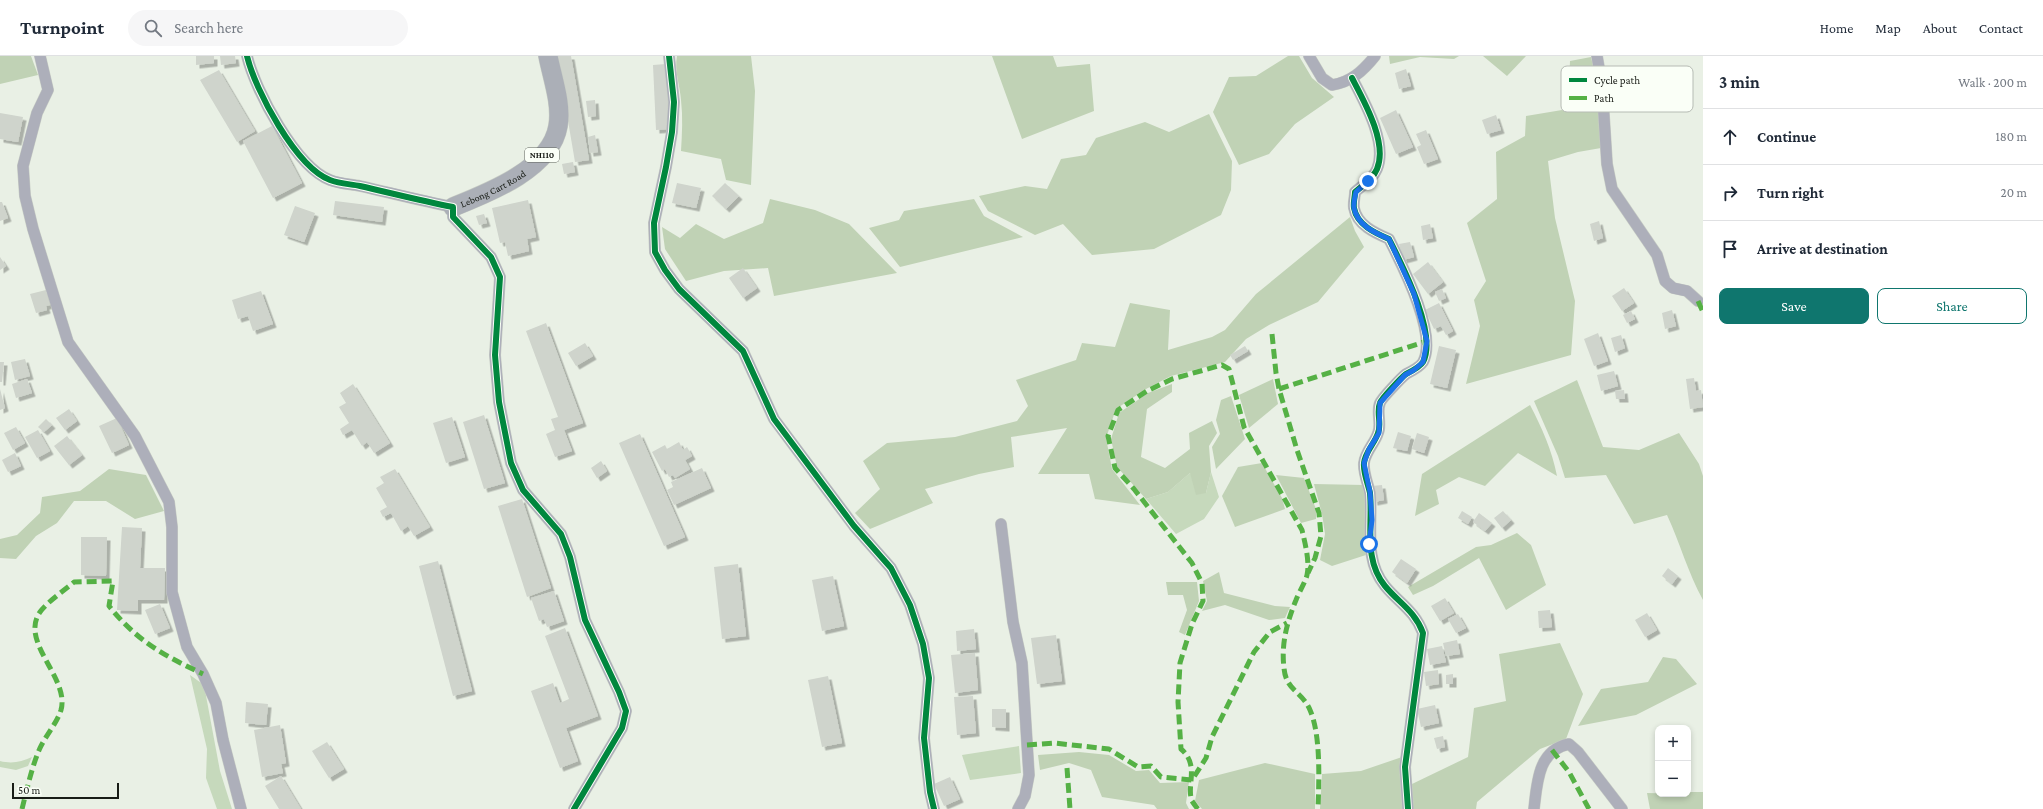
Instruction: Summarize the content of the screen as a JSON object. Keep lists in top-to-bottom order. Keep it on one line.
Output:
{"streets":{"highway":["NH110","Lebong Cart Road"]},"legend":["Cycle path","Path"],"scale_bar":"50 m","page":{"header":"Turnpoint","search":"Search here","nav":["Home","Map","About","Contact"],"heading":["3 min","Walk · 200 m"],"list":[["Continue","180 m"],["Turn right","20 m"],"Arrive at destination"],"buttons":["Save","Share"],"map_buttons":["+","−"],"scale":"50 m"}}
